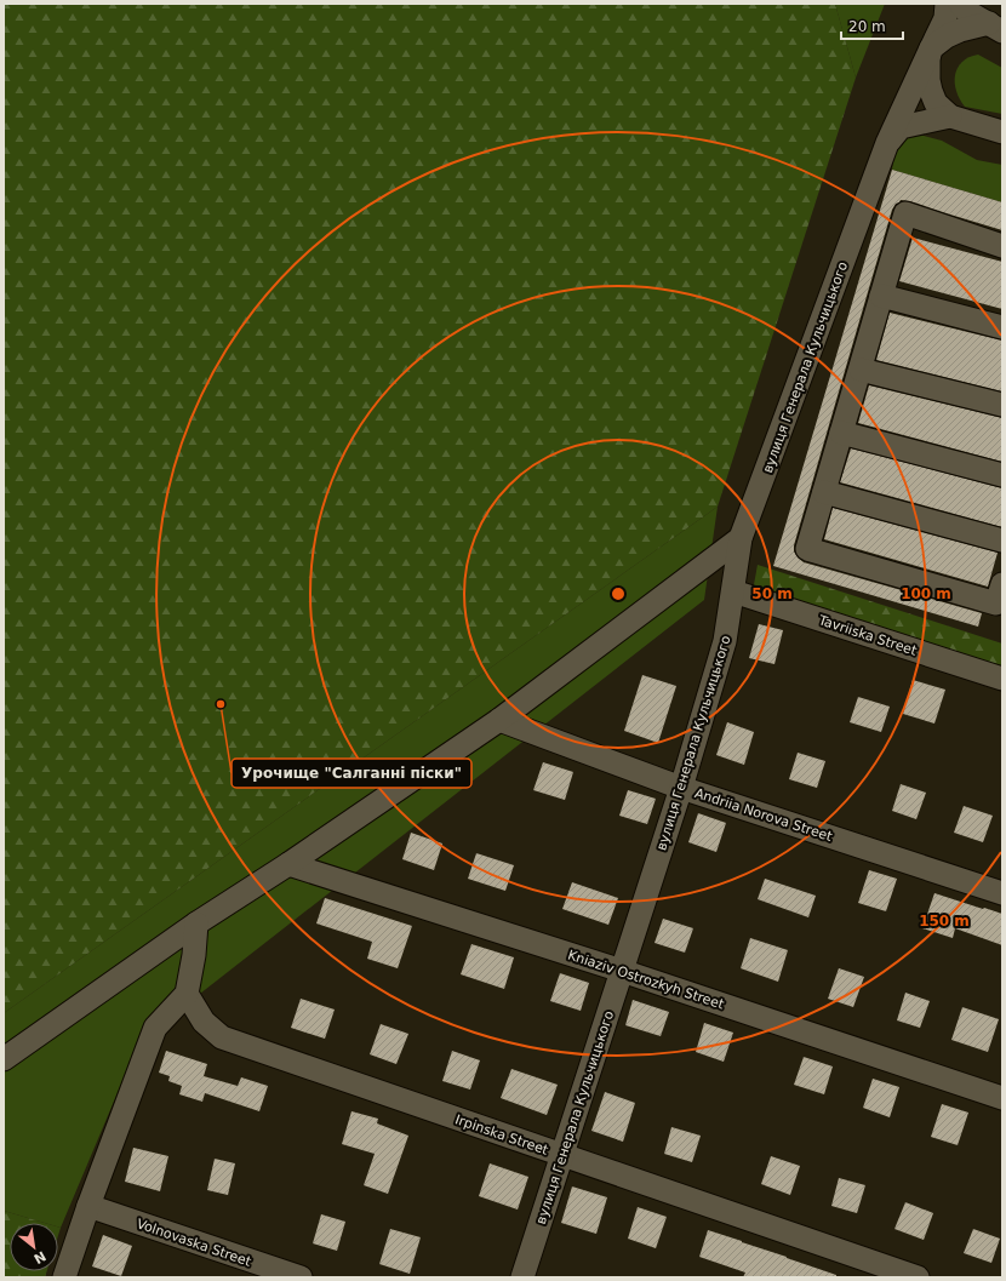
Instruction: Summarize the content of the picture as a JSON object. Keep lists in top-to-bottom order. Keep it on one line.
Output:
{"streets":{"street":["вулиця Генерала Кульчицького","Tavriiska Street","Andriia Norova Street","Kniaziv Ostrozkyh Street","Irpinska Street","Volnovaska Street"]},"crossings":[["вулиця Генерала Кульчицького","Tavriiska Street"],["вулиця Генерала Кульчицького","Andriia Norova Street"],["вулиця Генерала Кульчицького","Kniaziv Ostrozkyh Street"],["вулиця Генерала Кульчицького","Irpinska Street"]],"places":["Урочище \"Салганні піски\""],"scale_bar":"20 m","north":"bottom right","rings":["50 m","100 m","150 m"]}
